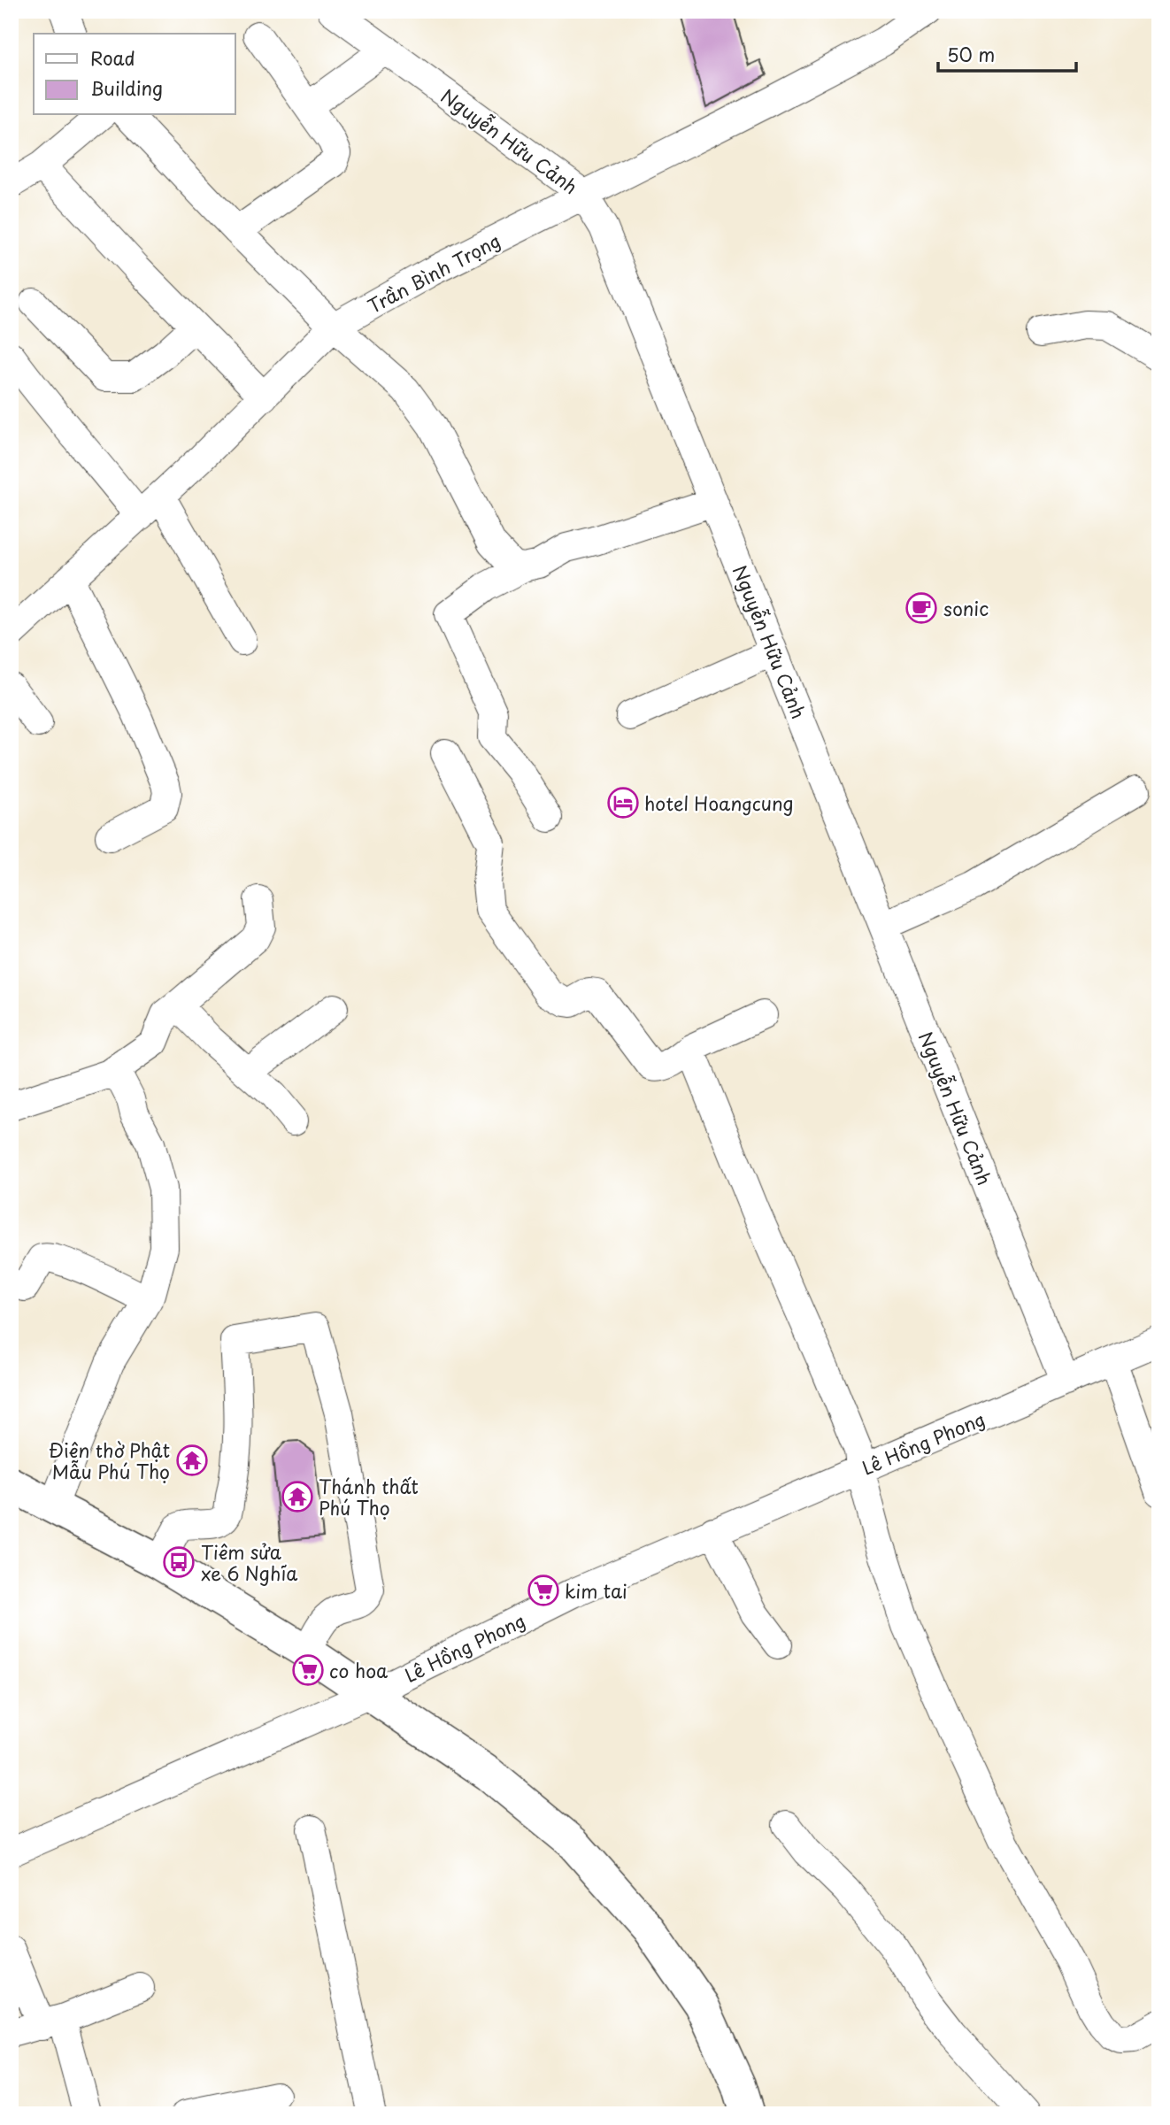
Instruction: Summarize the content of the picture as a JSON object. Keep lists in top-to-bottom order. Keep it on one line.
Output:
{"streets":{"street":["Nguyễn Hữu Cảnh","Trần Bình Trọng","Lê Hồng Phong"]},"crossings":[["Nguyễn Hữu Cảnh","Trần Bình Trọng"],["Nguyễn Hữu Cảnh","Lê Hồng Phong"]],"places":{"cafe":["sonic"],"hotel":["hotel Hoangcung"],"temple":["Điện thờ Phật Mẫu Phú Thọ","Thánh thất Phú Thọ"],"bus stop":["Tiêm sửa xe 6 Nghĩa"],"supermarket":["kim tai","co hoa"]},"legend":["Road","Building"],"scale_bar":"50 m"}
